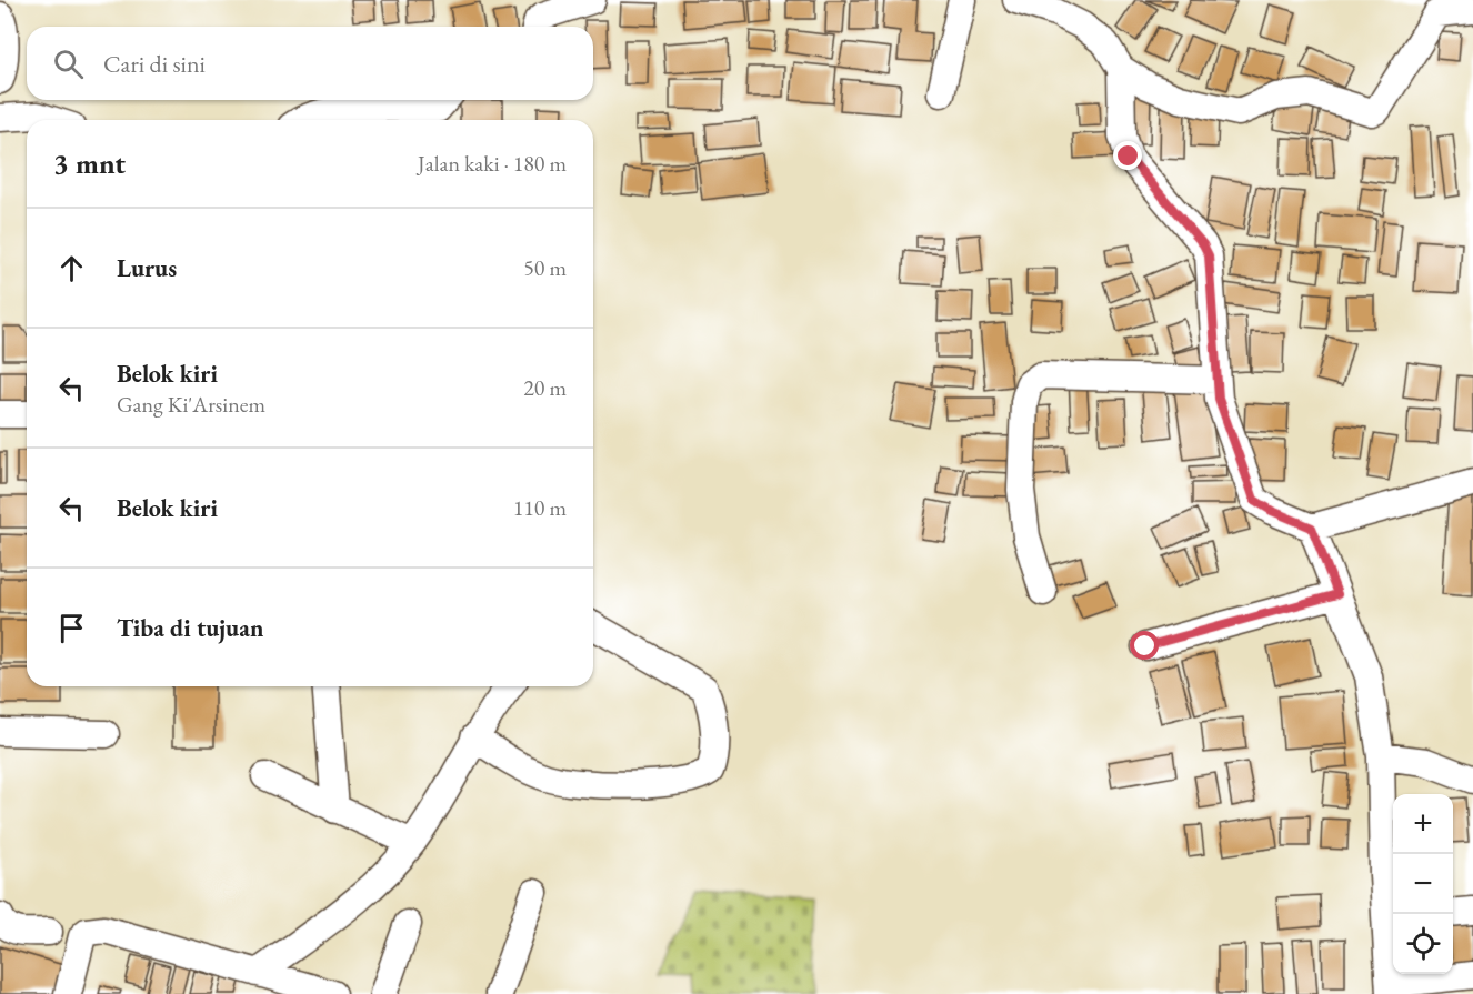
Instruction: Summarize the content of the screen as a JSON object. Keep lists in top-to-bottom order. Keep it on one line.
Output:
{"page":{"search":"Cari di sini","heading":["3 mnt","Jalan kaki · 180 m"],"list":[["Lurus","50 m"],["Belok kiri","Gang Ki'Arsinem","20 m"],["Belok kiri","110 m"],"Tiba di tujuan"],"map_buttons":["+","−"]}}
